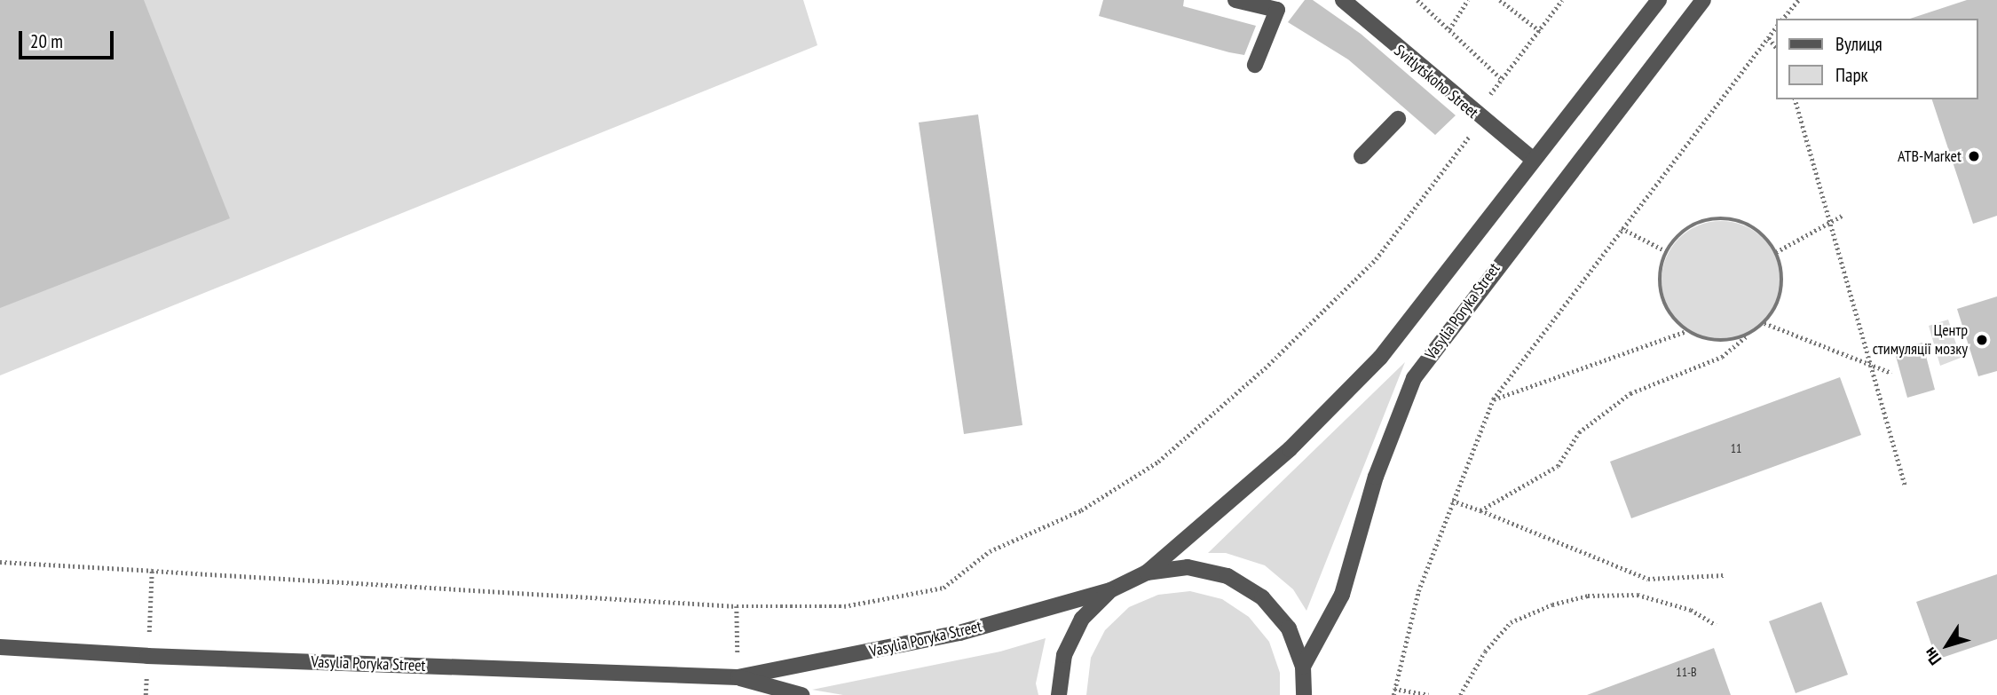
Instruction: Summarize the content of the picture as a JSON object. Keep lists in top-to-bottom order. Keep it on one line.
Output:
{"streets":{"street":["Svitlytskoho Street","Vasylia Poryka Street"]},"crossings":[["Svitlytskoho Street","Vasylia Poryka Street"]],"places":["ATB-Market","Центр стимуляції мозку"],"house_numbers":["11","11-В"],"legend":["Вулиця","Парк"],"scale_bar":"20 m","north":"bottom left"}
